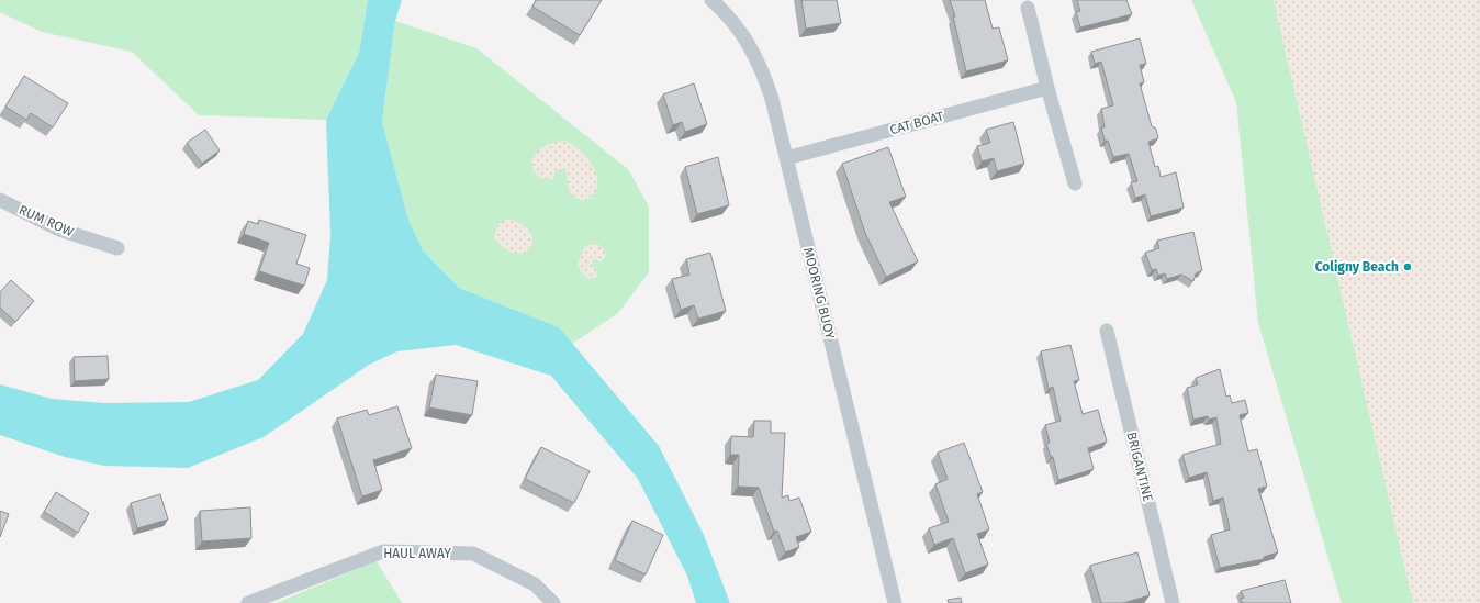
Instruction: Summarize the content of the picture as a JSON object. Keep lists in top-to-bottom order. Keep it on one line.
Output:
{"streets":{"street":["CAT BOAT","RUM ROW","MOORING BUOY","BRIGANTINE","HAUL AWAY"]},"crossings":[["CAT BOAT","MOORING BUOY"]],"places":["Coligny Beach"]}
